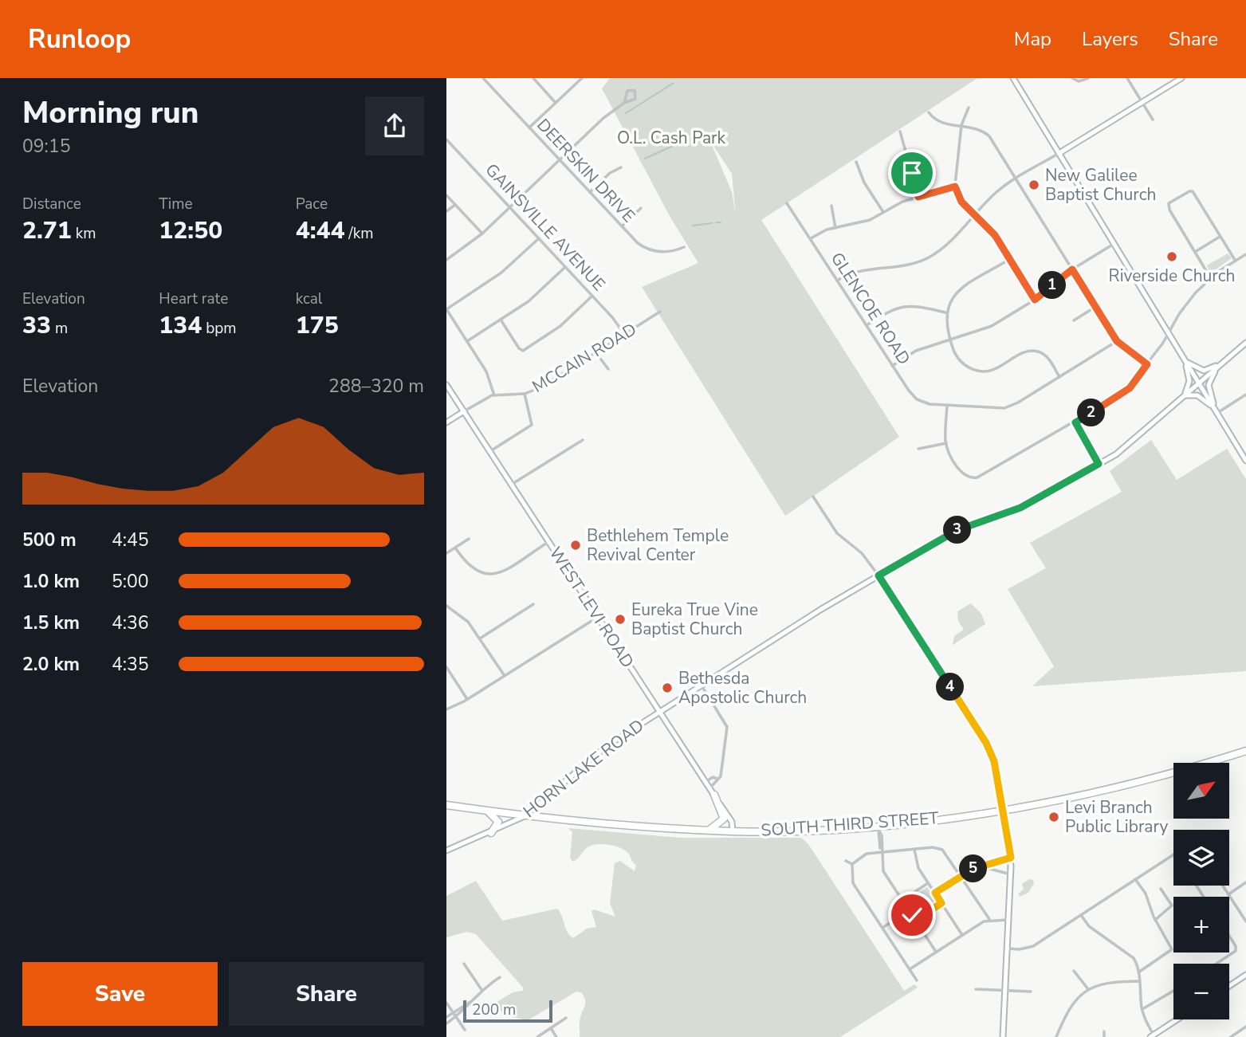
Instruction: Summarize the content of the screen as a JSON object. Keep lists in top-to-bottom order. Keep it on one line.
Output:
{"streets":{"highway":["SOUTH THIRD STREET"],"main road":["MCCAIN ROAD","WEST LEVI ROAD","HORN LAKE ROAD"],"street":["DEERSKIN DRIVE","GAINSVILLE AVENUE","GLENCOE ROAD"]},"crossings":[["GAINSVILLE AVENUE","MCCAIN ROAD"],["MCCAIN ROAD","WEST LEVI ROAD"],["WEST LEVI ROAD","HORN LAKE ROAD"],["WEST LEVI ROAD","SOUTH THIRD STREET"],["HORN LAKE ROAD","SOUTH THIRD STREET"]],"parks":["O.L. Cash Park"],"places":["New Galilee Baptist Church","Riverside Church","Bethlehem Temple Revival Center","Eureka True Vine Baptist Church","Bethesda Apostolic Church","Levi Branch Public Library"],"scale_bar":"200 m","north":"top right","page":{"header":"Runloop","nav":["Map","Layers","Share"],"heading":["Morning run","09:15"],"stats":[["Distance","2.71 km"],["Time","12:50"],["Pace","4:44 /km"],["Elevation","33 m"],["Heart rate","134 bpm"],["kcal","175"]],"pins":["1","2","3","4","5"],"chart":["Elevation","288–320 m"],"list":[{"name":"500 m","note":"4:45"},{"name":"1.0 km","note":"5:00"},{"name":"1.5 km","note":"4:36"},{"name":"2.0 km","note":"4:35"}],"map_buttons":["+","−"],"buttons":["Save","Share"],"scale":"200 m"}}
